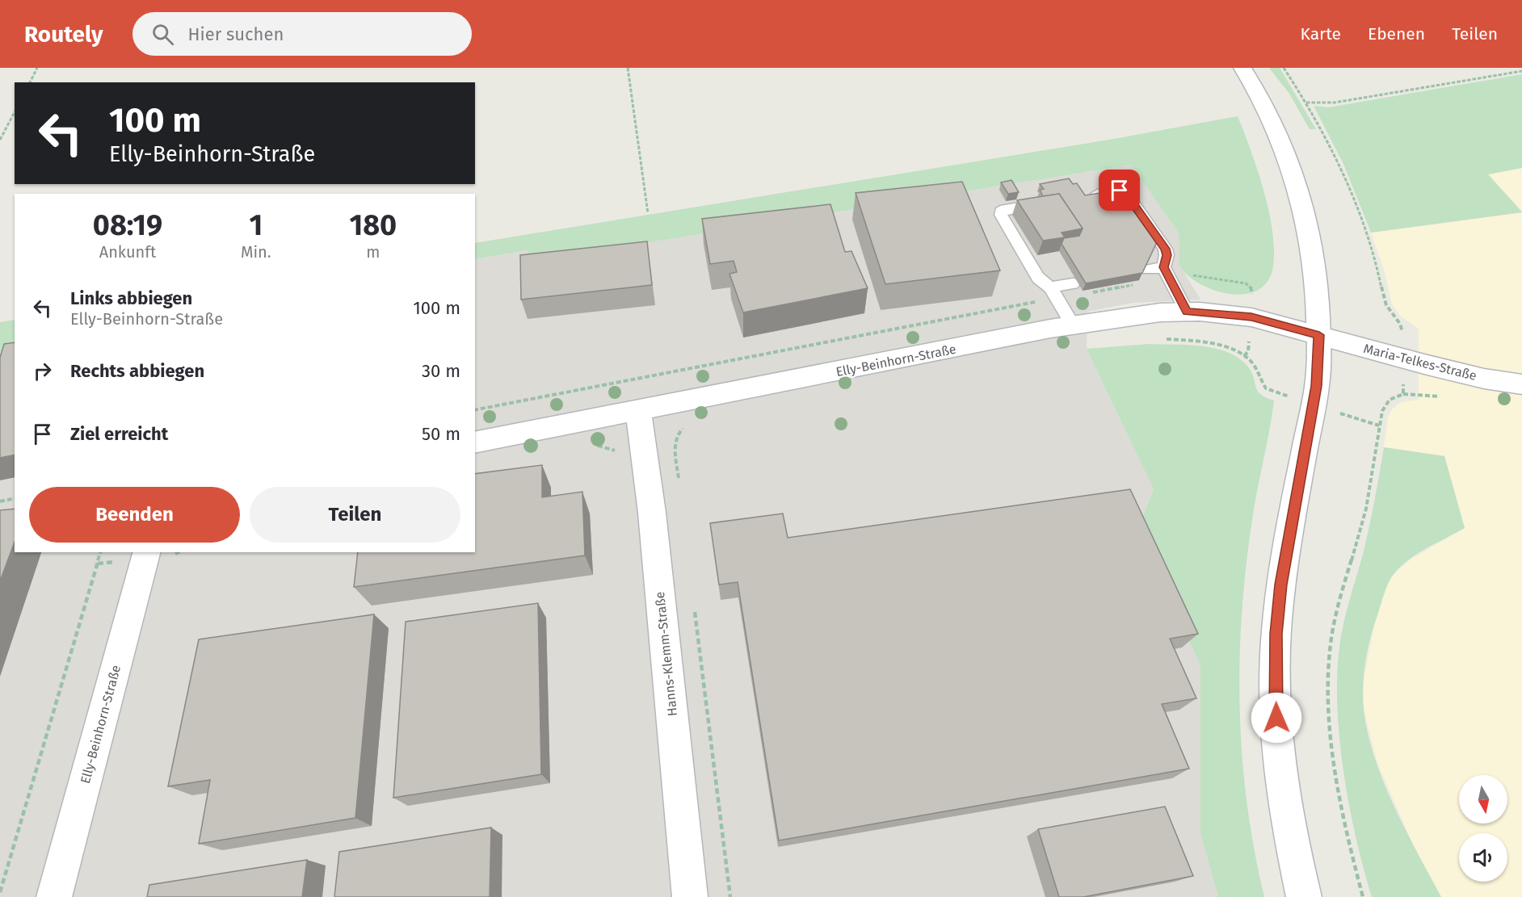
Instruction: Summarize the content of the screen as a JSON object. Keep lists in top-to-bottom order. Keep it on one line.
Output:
{"streets":{"street":["Elly-Beinhorn-Straße","Maria-Telkes-Straße","Hanns-Klemm-Straße"]},"crossings":[["Elly-Beinhorn-Straße","Maria-Telkes-Straße"],["Elly-Beinhorn-Straße","Hanns-Klemm-Straße"]],"north":"bottom","page":{"header":"Routely","search":"Hier suchen","nav":["Karte","Ebenen","Teilen"],"turn":["100 m","Elly-Beinhorn-Straße"],"eta":["08:19","Ankunft","1","Min.","180","m"],"list":[{"name":"Links abbiegen","note":"Elly-Beinhorn-Straße","value":"100 m"},{"name":"Rechts abbiegen","value":"30 m"},{"name":"Ziel erreicht","value":"50 m"}],"buttons":["Beenden","Teilen"]}}
